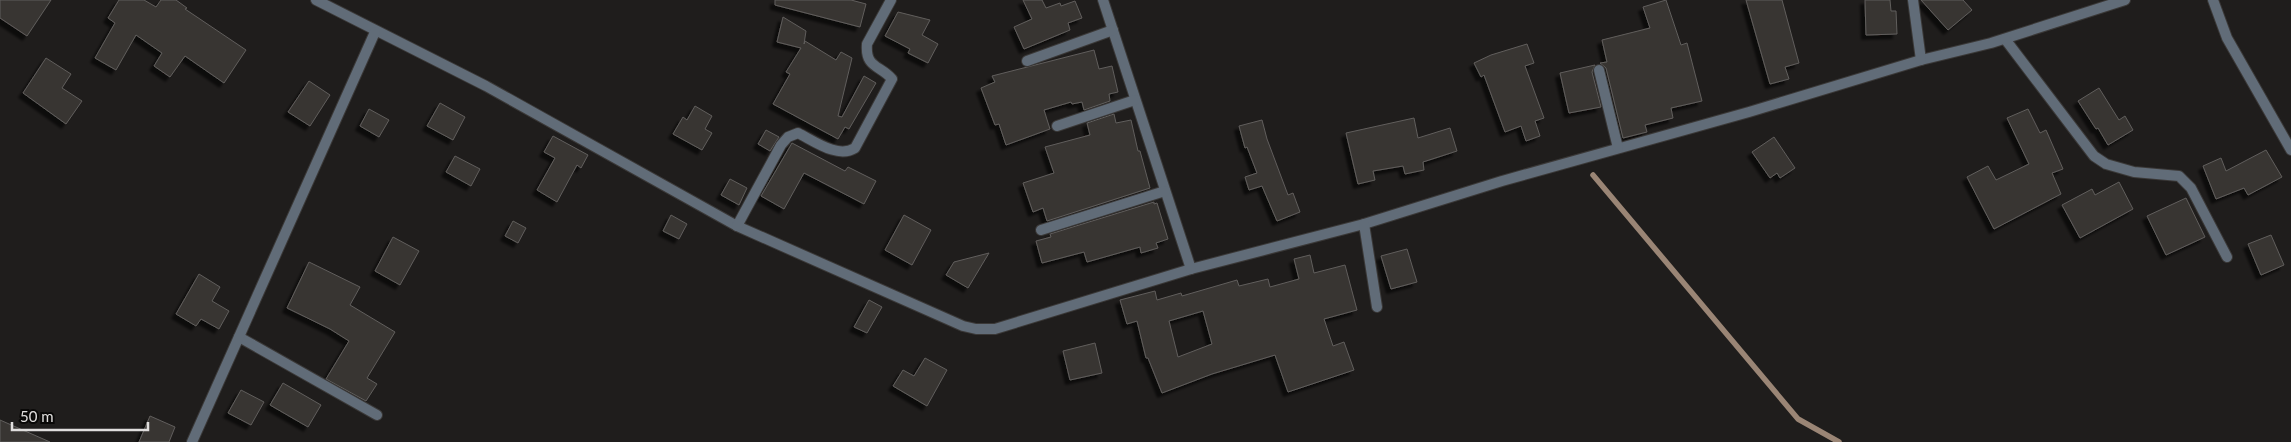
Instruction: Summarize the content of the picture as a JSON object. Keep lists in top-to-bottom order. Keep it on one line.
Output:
{"scale_bar":"50 m"}
